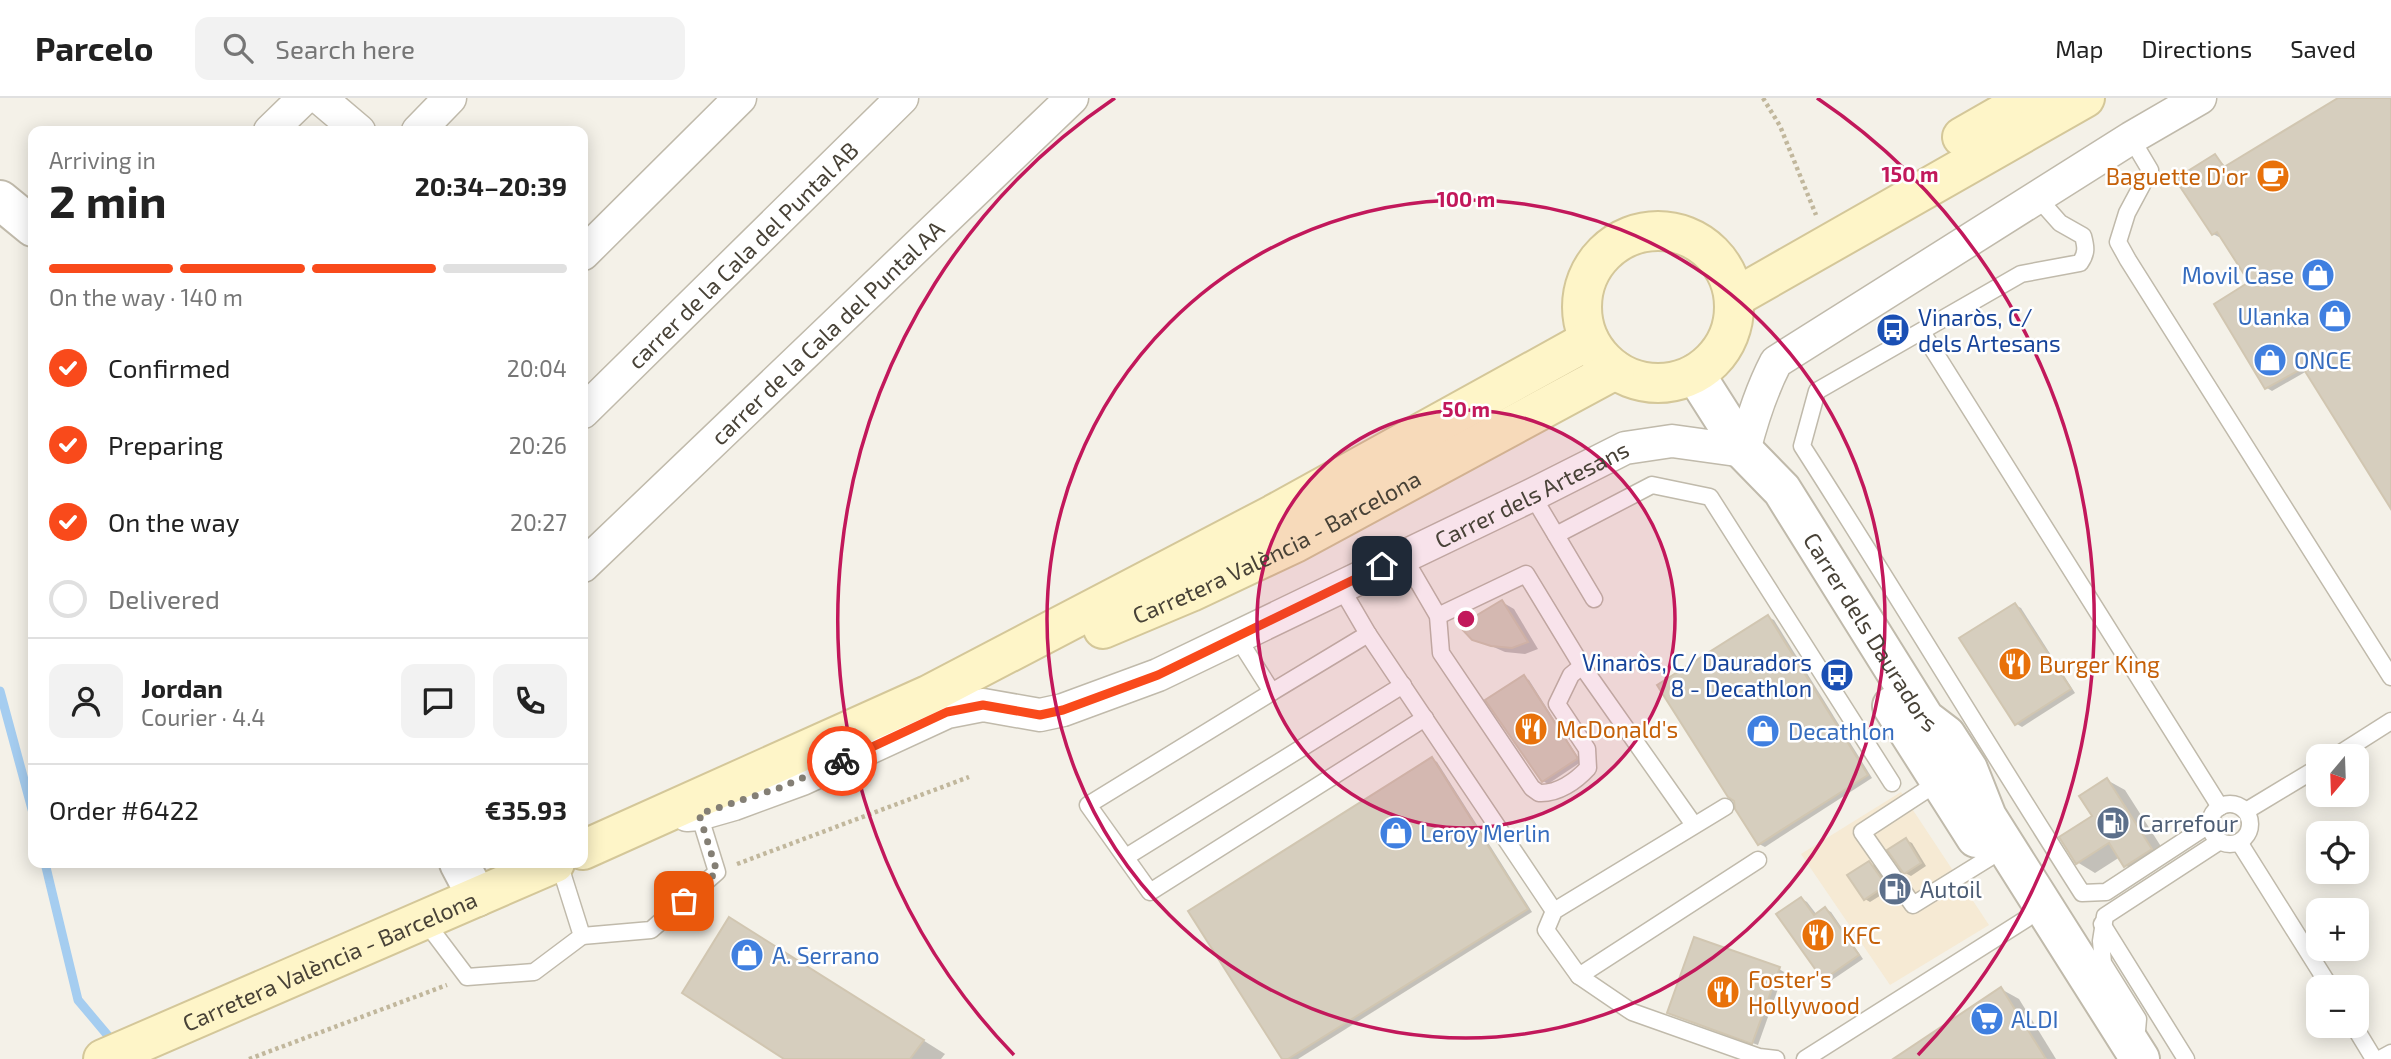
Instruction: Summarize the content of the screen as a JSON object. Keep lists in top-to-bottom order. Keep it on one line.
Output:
{"streets":{"main road":["Carretera València - Barcelona"],"street":["carrer de la Cala del Puntal AB","carrer de la Cala del Puntal AA","Carrer dels Artesans","Carrer dels Dauradors"]},"crossings":[["Carrer dels Artesans","Carretera València - Barcelona"],["Carrer dels Artesans","Carrer dels Dauradors"],["Carretera València - Barcelona","Carrer dels Dauradors"]],"places":{"cafe":["Baguette D'or"],"shop":["Movil Case","Ulanka","ONCE","Decathlon","Leroy Merlin","A. Serrano"],"bus stop":["Vinaròs, C/ dels Artesans","Vinaròs, C/ Dauradors 8 - Decathlon"],"restaurant":["Burger King","McDonald's","KFC","Foster's Hollywood"],"fuel station":["Carrefour","Autoil"],"supermarket":["ALDI"]},"north":"bottom","page":{"header":"Parcelo","search":"Search here","nav":["Map","Directions","Saved"],"heading":["2 min","Arriving in","20:34–20:39"],"panel":["Jordan","Courier · 4.4","Order #6422","€35.93"],"bar":"On the way · 140 m","list":[["Confirmed","20:04"],["Preparing","20:26"],["On the way","20:27"],"Delivered"],"map_buttons":["+","−"]},"rings":["150 m","100 m","50 m"]}
